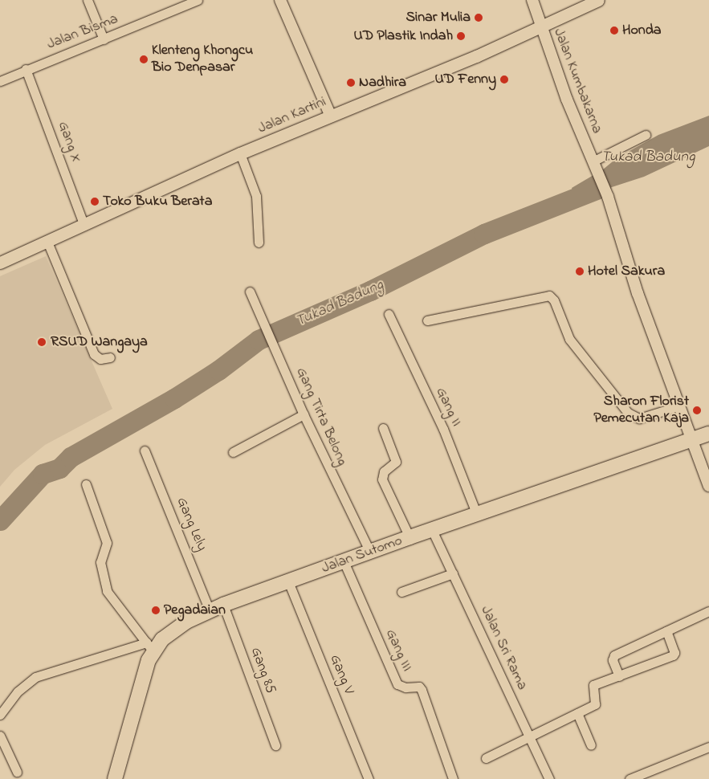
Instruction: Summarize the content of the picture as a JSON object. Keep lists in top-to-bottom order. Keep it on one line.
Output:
{"streets":{"highway":["Jalan Sutomo"],"main road":["Jalan Kartini"],"street":["Jalan Bisma","Jalan Kumbakarna","Gang X","Gang II","Gang Tirta Belong","Gang Lely","Jalan Sri Rama","Gang III","Gang 85","Gang V"]},"crossings":[["Jalan Bisma","Gang X"],["Jalan Kumbakarna","Jalan Kartini"],["Jalan Kumbakarna","Jalan Sutomo"],["Jalan Kartini","Gang X"],["Gang II","Jalan Sutomo"],["Gang Tirta Belong","Jalan Sutomo"],["Gang Lely","Jalan Sutomo"],["Jalan Sutomo","Jalan Sri Rama"],["Jalan Sutomo","Gang III"],["Jalan Sutomo","Gang 85"],["Jalan Sutomo","Gang V"]],"water":["Tukad Badung"],"places":["Sinar Mulia","Honda","UD Plastik Indah","Klenteng Khongcu Bio Denpasar","UD Fenny","Nadhira","Toko Buku Berata","Hotel Sakura","RSUD Wangaya","Sharon Florist Pemecutan Kaja","Pegadaian"]}
